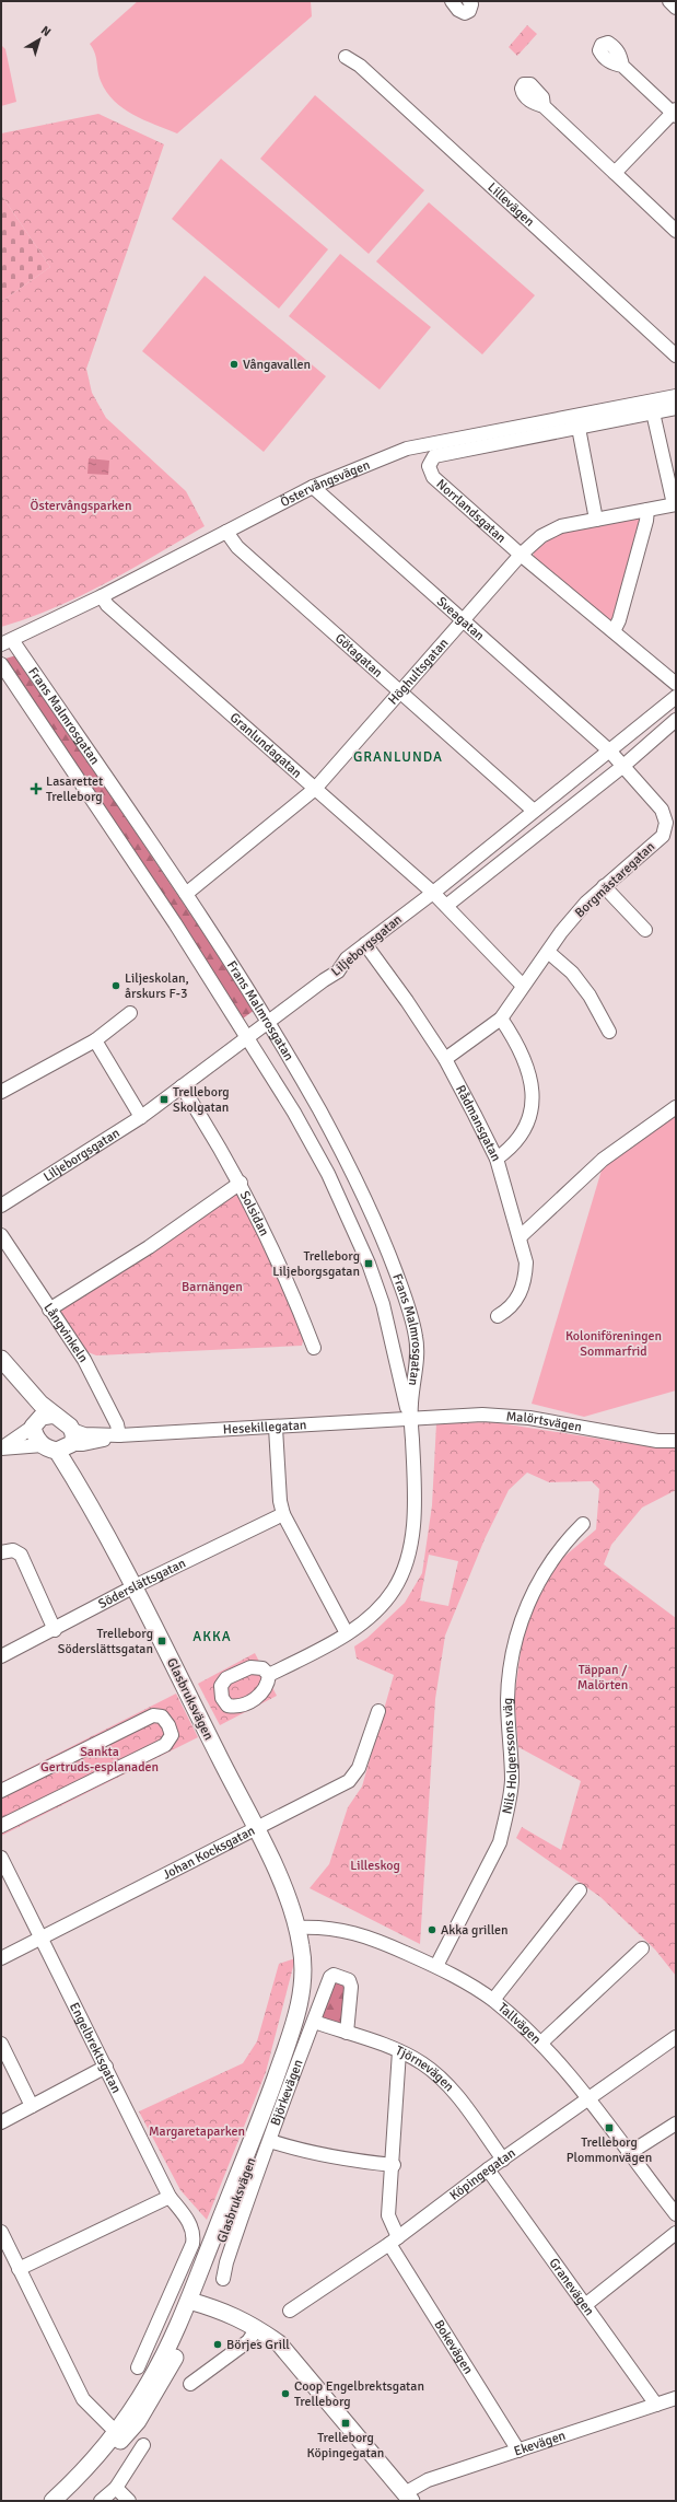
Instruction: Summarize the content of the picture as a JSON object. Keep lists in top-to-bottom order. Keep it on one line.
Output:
{"streets":{"main road":["Glasbruksvägen"],"street":["Lillevägen","Östervångsvägen","Norrlandsgatan","Sveagatan","Götagatan","Höghultsgatan","Frans Malmrosgatan","Granlundagatan","Borgmästaregatan","Liljeborgsgatan","Rådmansgatan","Solsidan","Långvinkeln","Malörtsvägen","Hesekillegatan","Söderslättsgatan","Nils Holgerssons väg","Johan Kocksgatan","Tallvägen","Engelbrektsgatan","Tjörnevägen","Björkevägen","Köpingegatan","Granevägen","Bokevägen","Ekevägen"]},"crossings":[["Östervångsvägen","Sveagatan"],["Östervångsvägen","Götagatan"],["Östervångsvägen","Frans Malmrosgatan"],["Östervångsvägen","Granlundagatan"],["Norrlandsgatan","Höghultsgatan"],["Sveagatan","Höghultsgatan"],["Sveagatan","Borgmästaregatan"],["Sveagatan","Liljeborgsgatan"],["Götagatan","Höghultsgatan"],["Götagatan","Liljeborgsgatan"],["Höghultsgatan","Frans Malmrosgatan"],["Höghultsgatan","Granlundagatan"],["Frans Malmrosgatan","Liljeborgsgatan"],["Frans Malmrosgatan","Malörtsvägen"],["Frans Malmrosgatan","Hesekillegatan"],["Granlundagatan","Borgmästaregatan"],["Granlundagatan","Liljeborgsgatan"],["Borgmästaregatan","Liljeborgsgatan"],["Borgmästaregatan","Rådmansgatan"],["Liljeborgsgatan","Rådmansgatan"],["Liljeborgsgatan","Solsidan"],["Långvinkeln","Hesekillegatan"],["Malörtsvägen","Hesekillegatan"],["Hesekillegatan","Glasbruksvägen"],["Söderslättsgatan","Glasbruksvägen"],["Glasbruksvägen","Johan Kocksgatan"],["Glasbruksvägen","Tallvägen"],["Nils Holgerssons väg","Tallvägen"],["Johan Kocksgatan","Engelbrektsgatan"],["Tallvägen","Köpingegatan"],["Tjörnevägen","Björkevägen"],["Tjörnevägen","Köpingegatan"],["Tjörnevägen","Bokevägen"],["Köpingegatan","Granevägen"],["Köpingegatan","Bokevägen"],["Granevägen","Ekevägen"],["Bokevägen","Ekevägen"]],"districts":["GRANLUNDA","AKKA"],"parks":["Östervångsparken","Barnängen","Koloniföreningen Sommarfrid","Täppan / Malörten","Sankta Gertruds-esplanaden","Lilleskog","Margaretaparken"],"places":{"other":["Vångavallen","Liljeskolan, årskurs F-3","Akka grillen","Börjes Grill","Coop Engelbrektsgatan Trelleborg"],"health":["Lasarettet Trelleborg"],"transit":["Trelleborg Skolgatan","Trelleborg Liljeborgsgatan","Trelleborg Söderslättsgatan","Trelleborg Plommonvägen","Trelleborg Köpingegatan"]},"north":"top right"}
